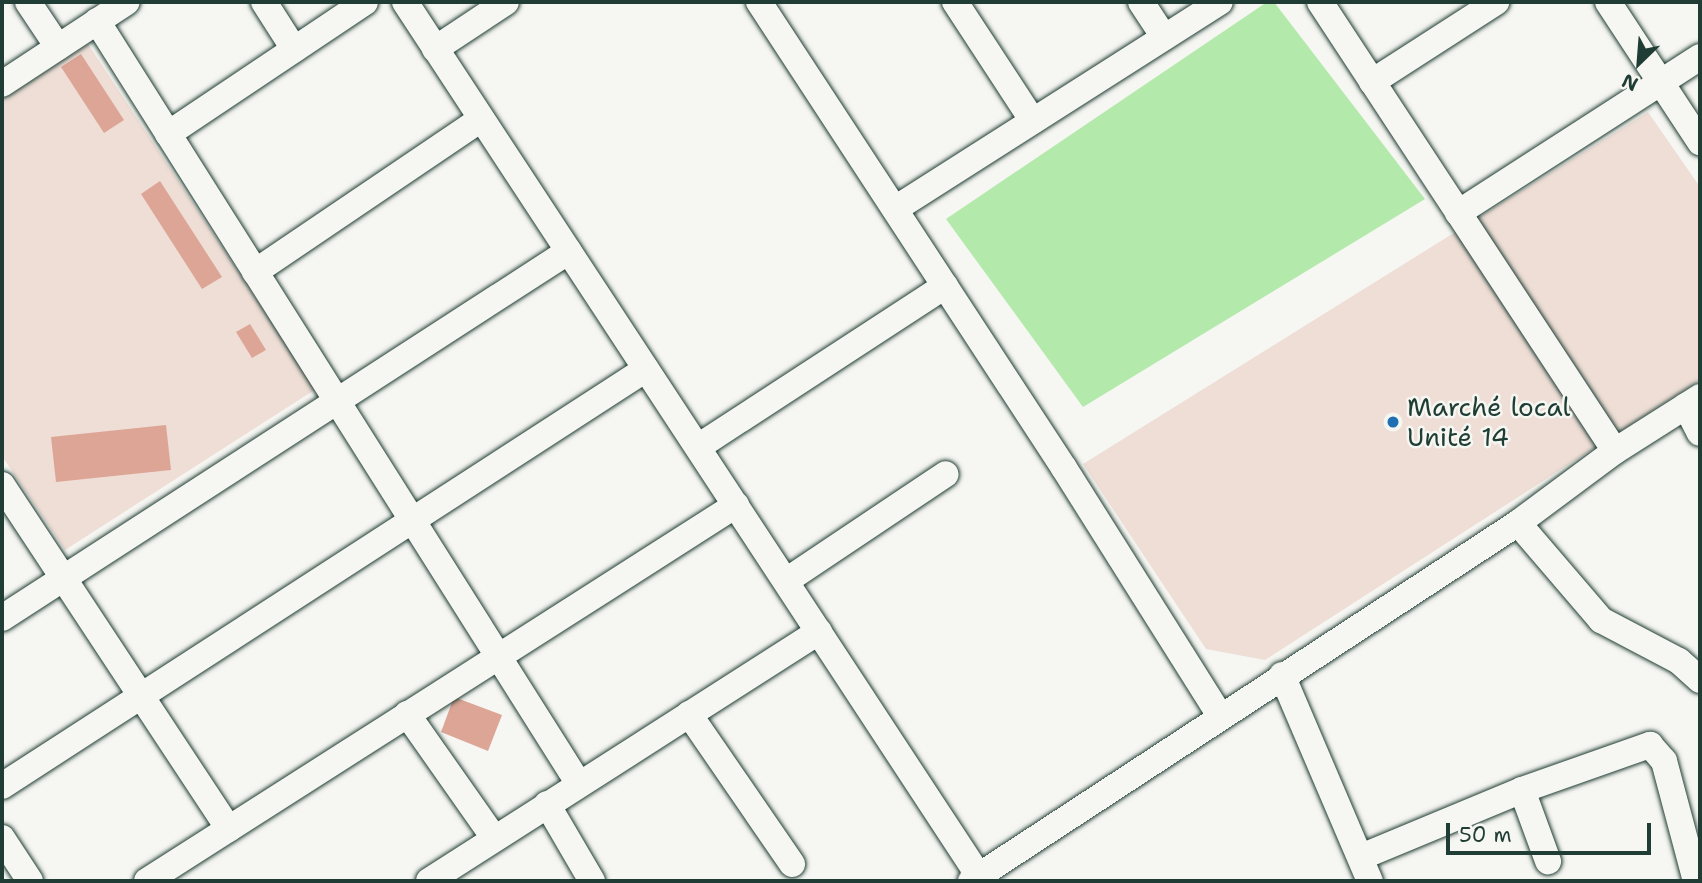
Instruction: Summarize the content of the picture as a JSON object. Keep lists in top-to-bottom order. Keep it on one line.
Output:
{"places":["Marché local Unité 14"],"scale_bar":"50 m","north":"bottom left"}
